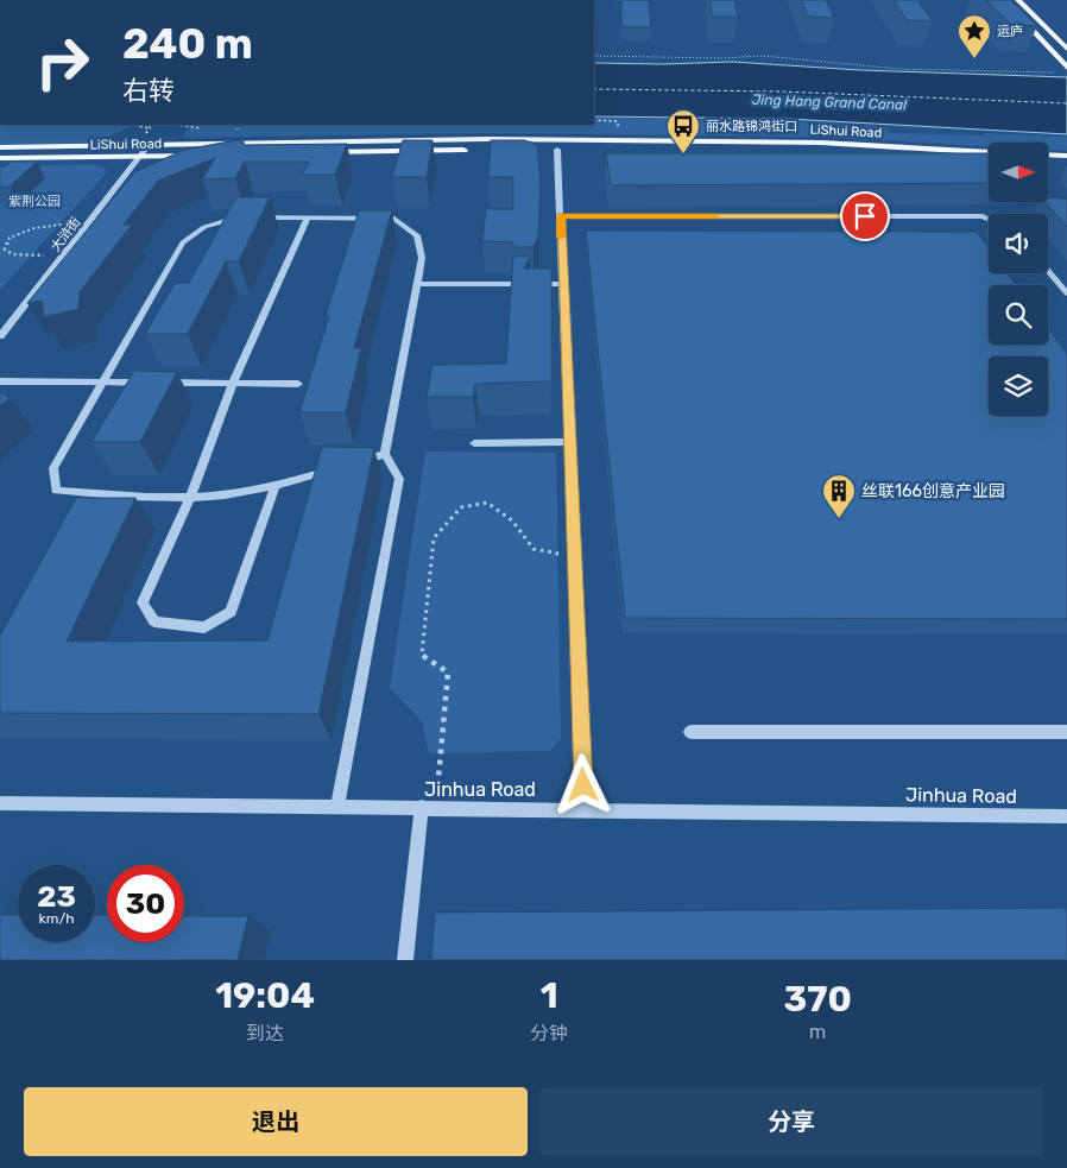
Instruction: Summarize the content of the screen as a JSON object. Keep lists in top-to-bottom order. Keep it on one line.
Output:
{"streets":{"main road":["LiShui Road"],"street":["大浒街","Jinhua Road"]},"crossings":[["LiShui Road","大浒街"]],"water":["Jing Hang Grand Canal"],"parks":["紫荆公园"],"places":{"place":["运庐"],"bus stop":["丽水路锦鸿街口"],"building":["丝联166创意产业园"]},"north":"right","page":{"turn":["240 m","右转"],"speed":"23 km/h","limit":"30","eta":["19:04","到达","1","分钟","370","m"],"buttons":["退出","分享"]}}
